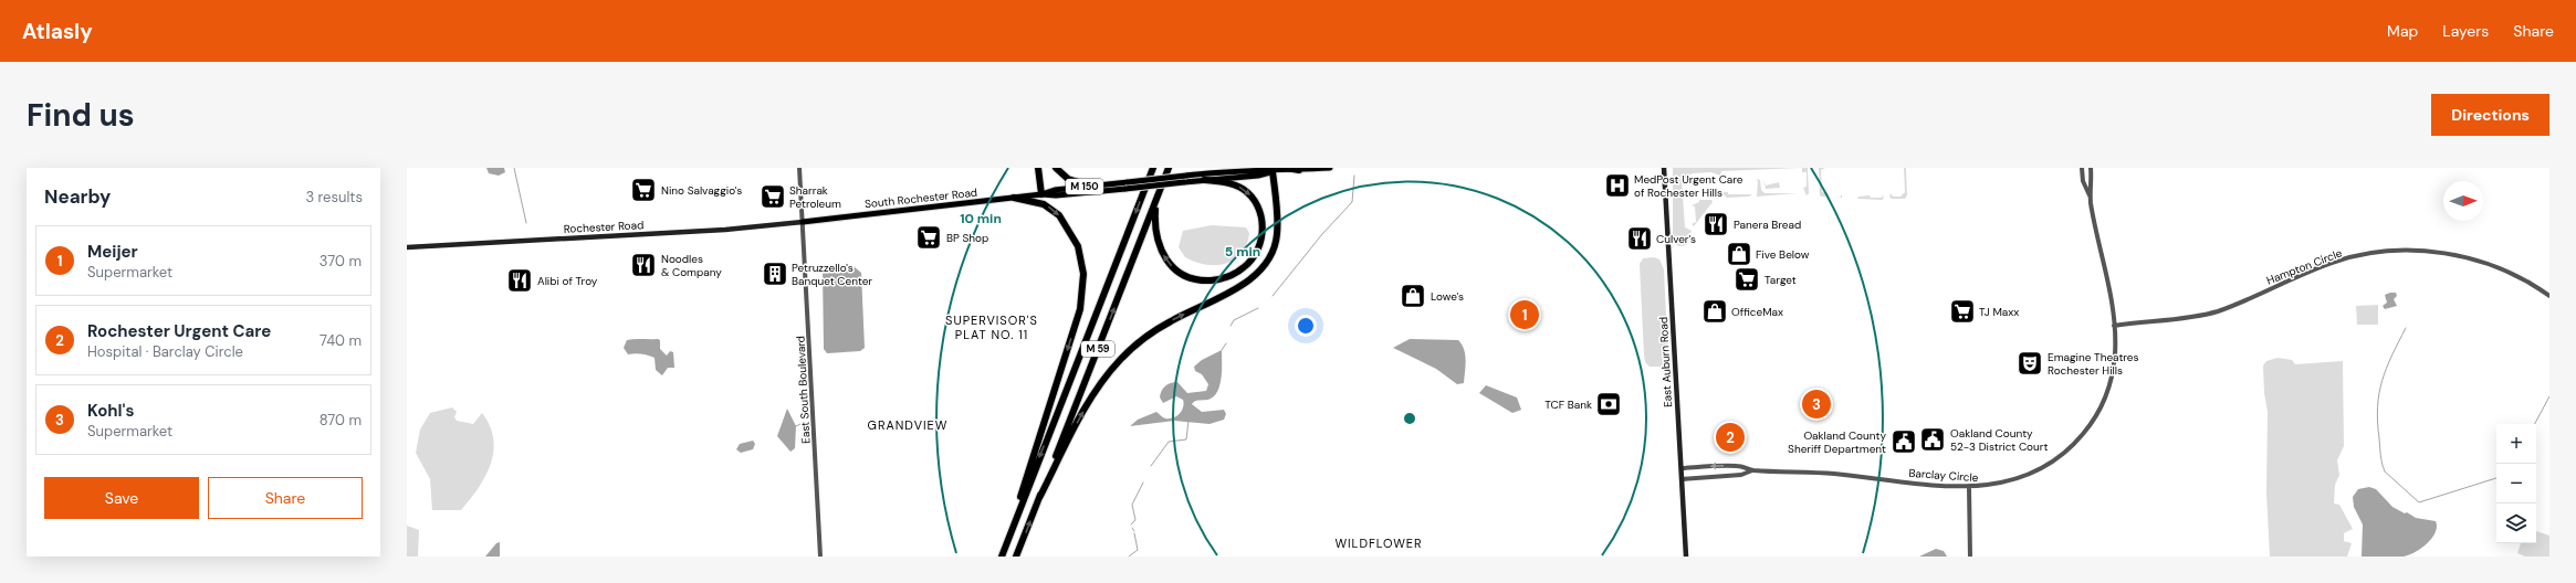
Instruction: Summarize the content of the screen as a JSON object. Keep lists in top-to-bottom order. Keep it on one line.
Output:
{"streets":{"highway":["M 59"],"main road":["M 150","South Rochester Road","Rochester Road","East Auburn Road"],"street":["Hampton Circle","East South Boulevard","Barclay Circle"]},"crossings":[["South Rochester Road","Rochester Road"],["South Rochester Road","East South Boulevard"],["Rochester Road","East South Boulevard"],["Hampton Circle","Barclay Circle"],["East Auburn Road","Barclay Circle"]],"districts":["SUPERVISOR'S PLAT NO. 11","GRANDVIEW","WILDFLOWER"],"places":{"hospital":["MedPost Urgent Care of Rochester Hills"],"supermarket":["Nino Salvaggio's","Sharrak Petroleum","BP Shop","Target","TJ Maxx"],"restaurant":["Panera Bread","Culver's","Noodles & Company","Alibi of Troy"],"shop":["Five Below","Lowe's","OfficeMax"],"building":["Petruzzello's Banquet Center"],"theatre":["Emagine Theatres Rochester Hills"],"bank":["TCF Bank"],"public building":["Oakland County 52-3 District Court","Oakland County Sheriff Department"]},"north":"right","page":{"header":"Atlasly","nav":["Map","Layers","Share"],"buttons":["Directions",["Save","Share"]],"title":"Find us","heading":["Nearby","3 results"],"list":[{"mark":"1","name":"Meijer","note":"Supermarket","value":"370 m"},{"mark":"2","name":"Rochester Urgent Care","note":"Hospital · Barclay Circle","value":"740 m"},{"mark":"3","name":"Kohl's","note":"Supermarket","value":"870 m"}],"pins":["1","3","2"],"map_buttons":["+","−"]},"rings":["10 min","5 min"]}
